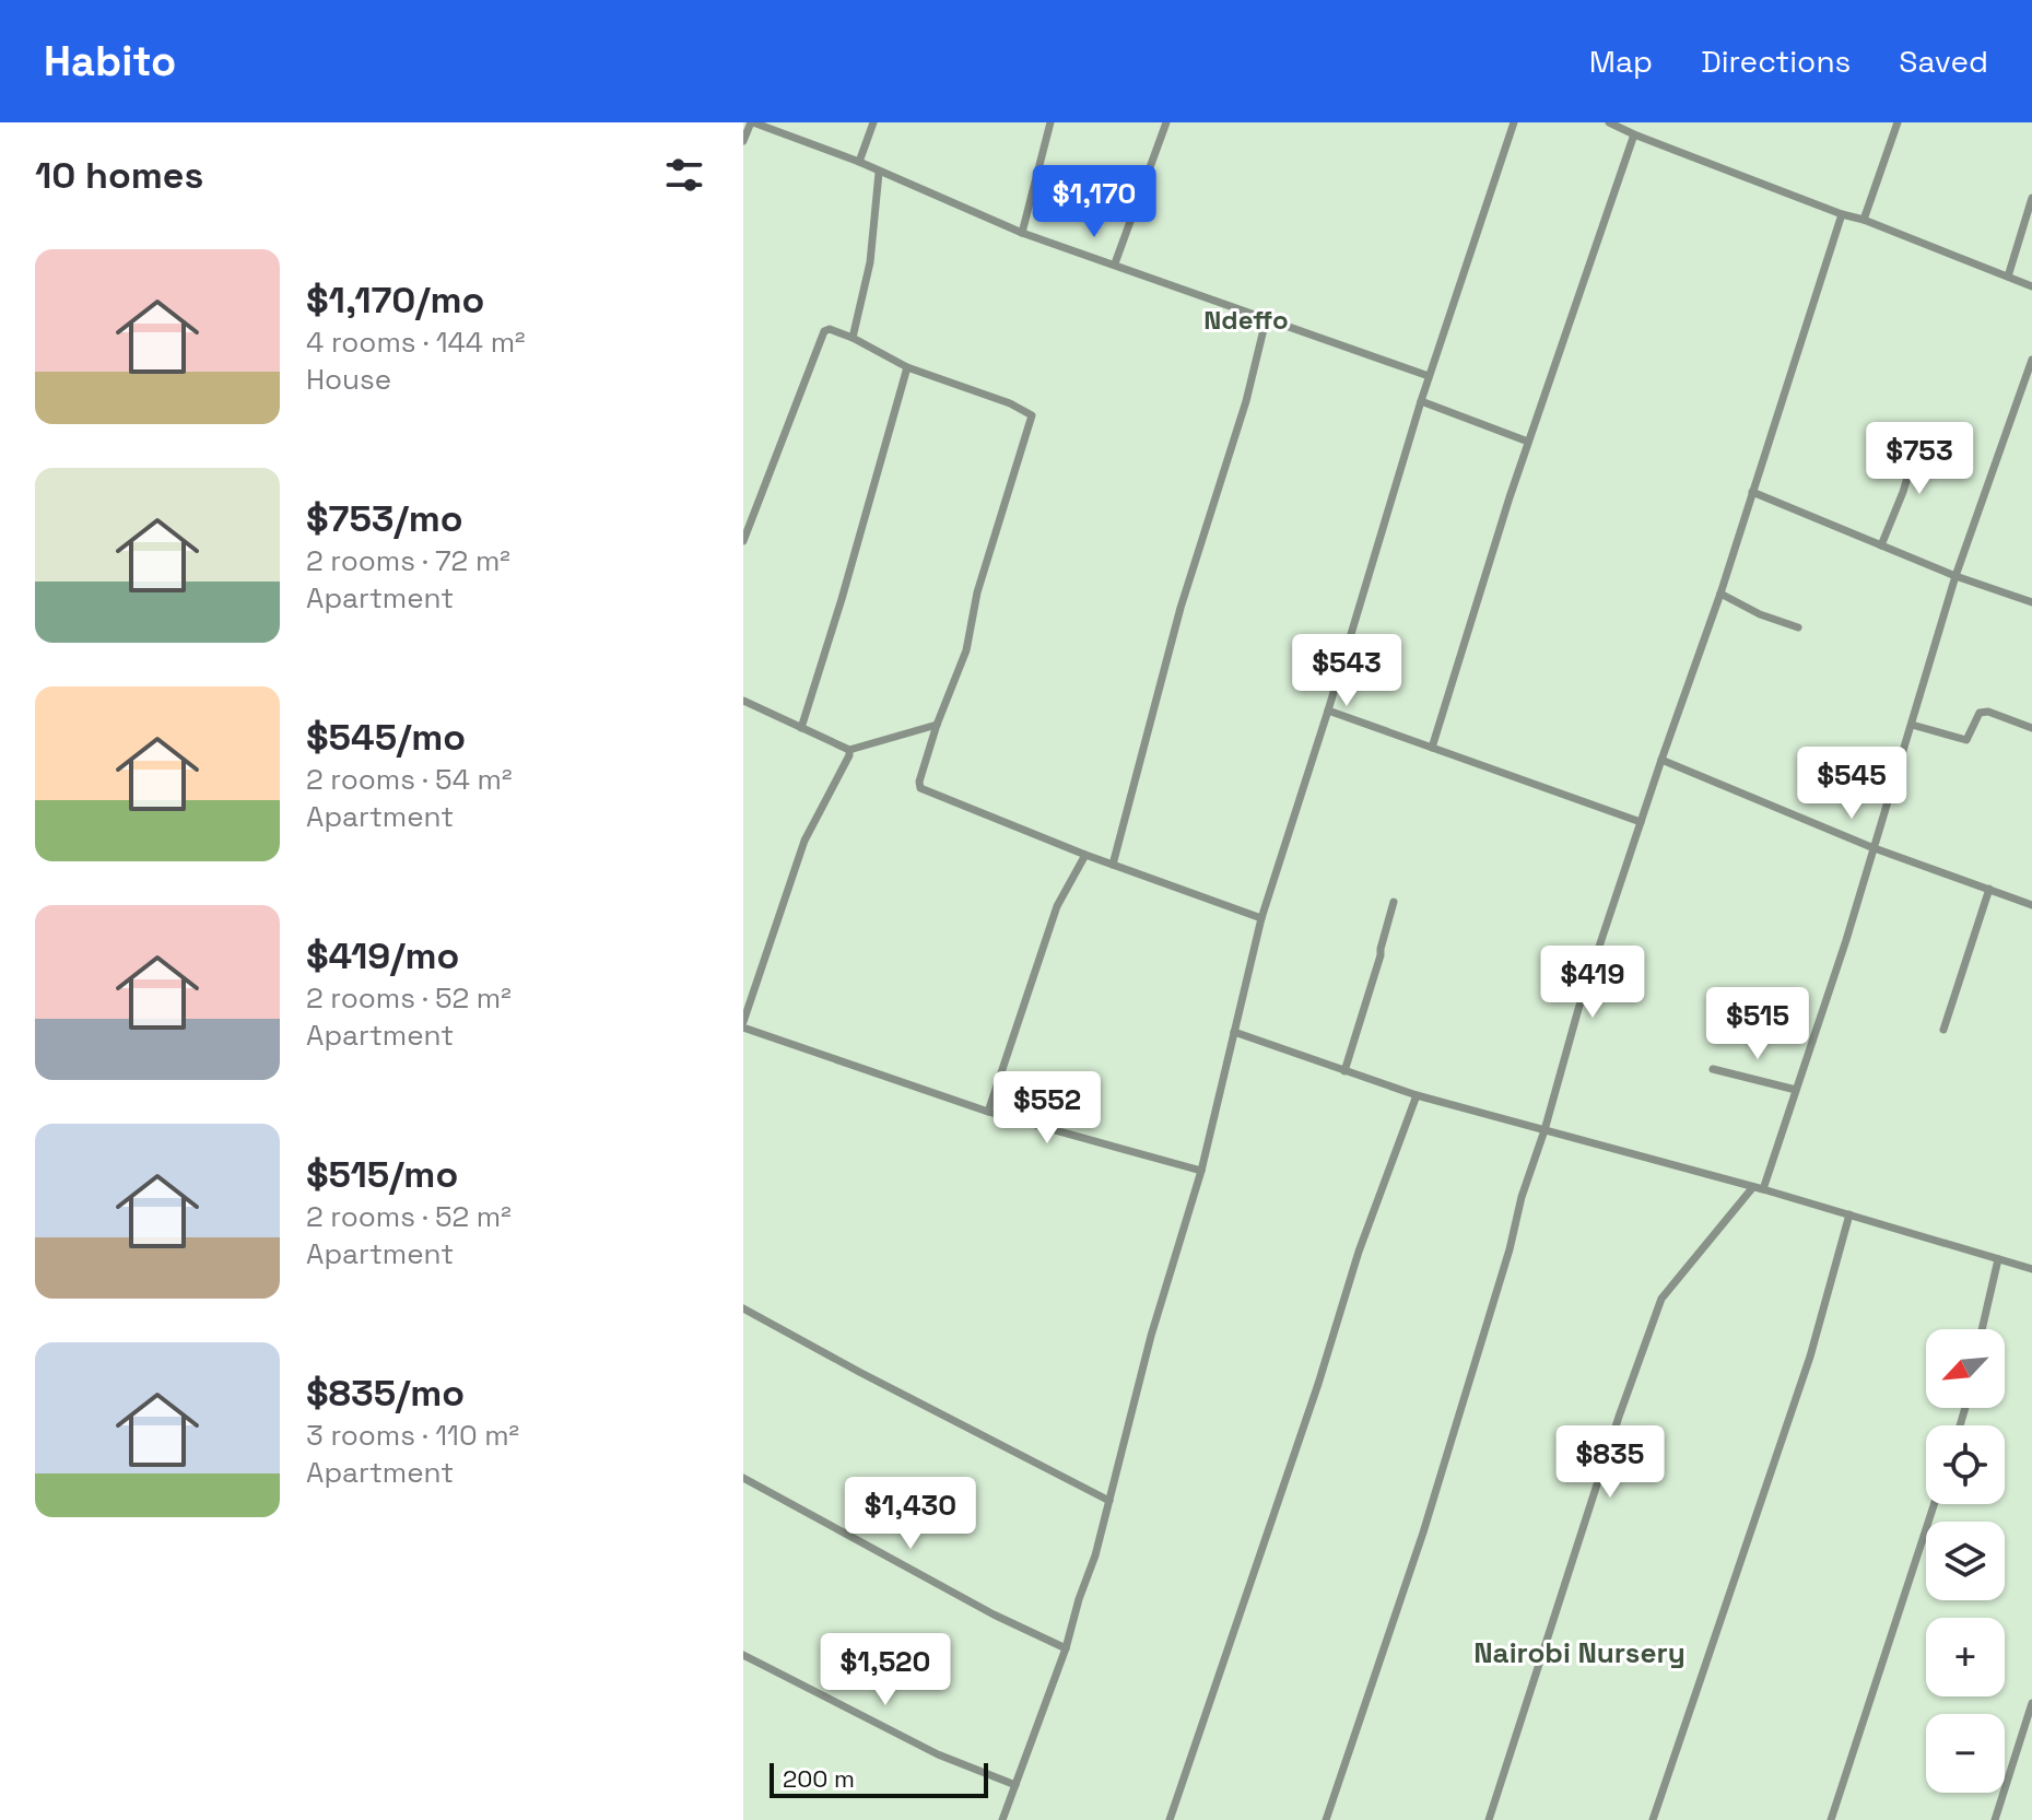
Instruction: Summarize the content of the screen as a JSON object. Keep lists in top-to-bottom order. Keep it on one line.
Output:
{"districts":["Ndeffo","Nairobi Nursery"],"scale_bar":"200 m","north":"bottom left","page":{"header":"Habito","nav":["Map","Directions","Saved"],"heading":"10 homes","price":["$1,170","$753","$543","$545","$419","$515","$552","$835","$1,430","$1,520"],"list":[{"name":"$1,170/mo","note":"4 rooms · 144 m² · House"},{"name":"$753/mo","note":"2 rooms · 72 m² · Apartment"},{"name":"$545/mo","note":"2 rooms · 54 m² · Apartment"},{"name":"$419/mo","note":"2 rooms · 52 m² · Apartment"},{"name":"$515/mo","note":"2 rooms · 52 m² · Apartment"},{"name":"$835/mo","note":"3 rooms · 110 m² · Apartment"}],"map_buttons":["+","−"],"scale":"200 m"}}
